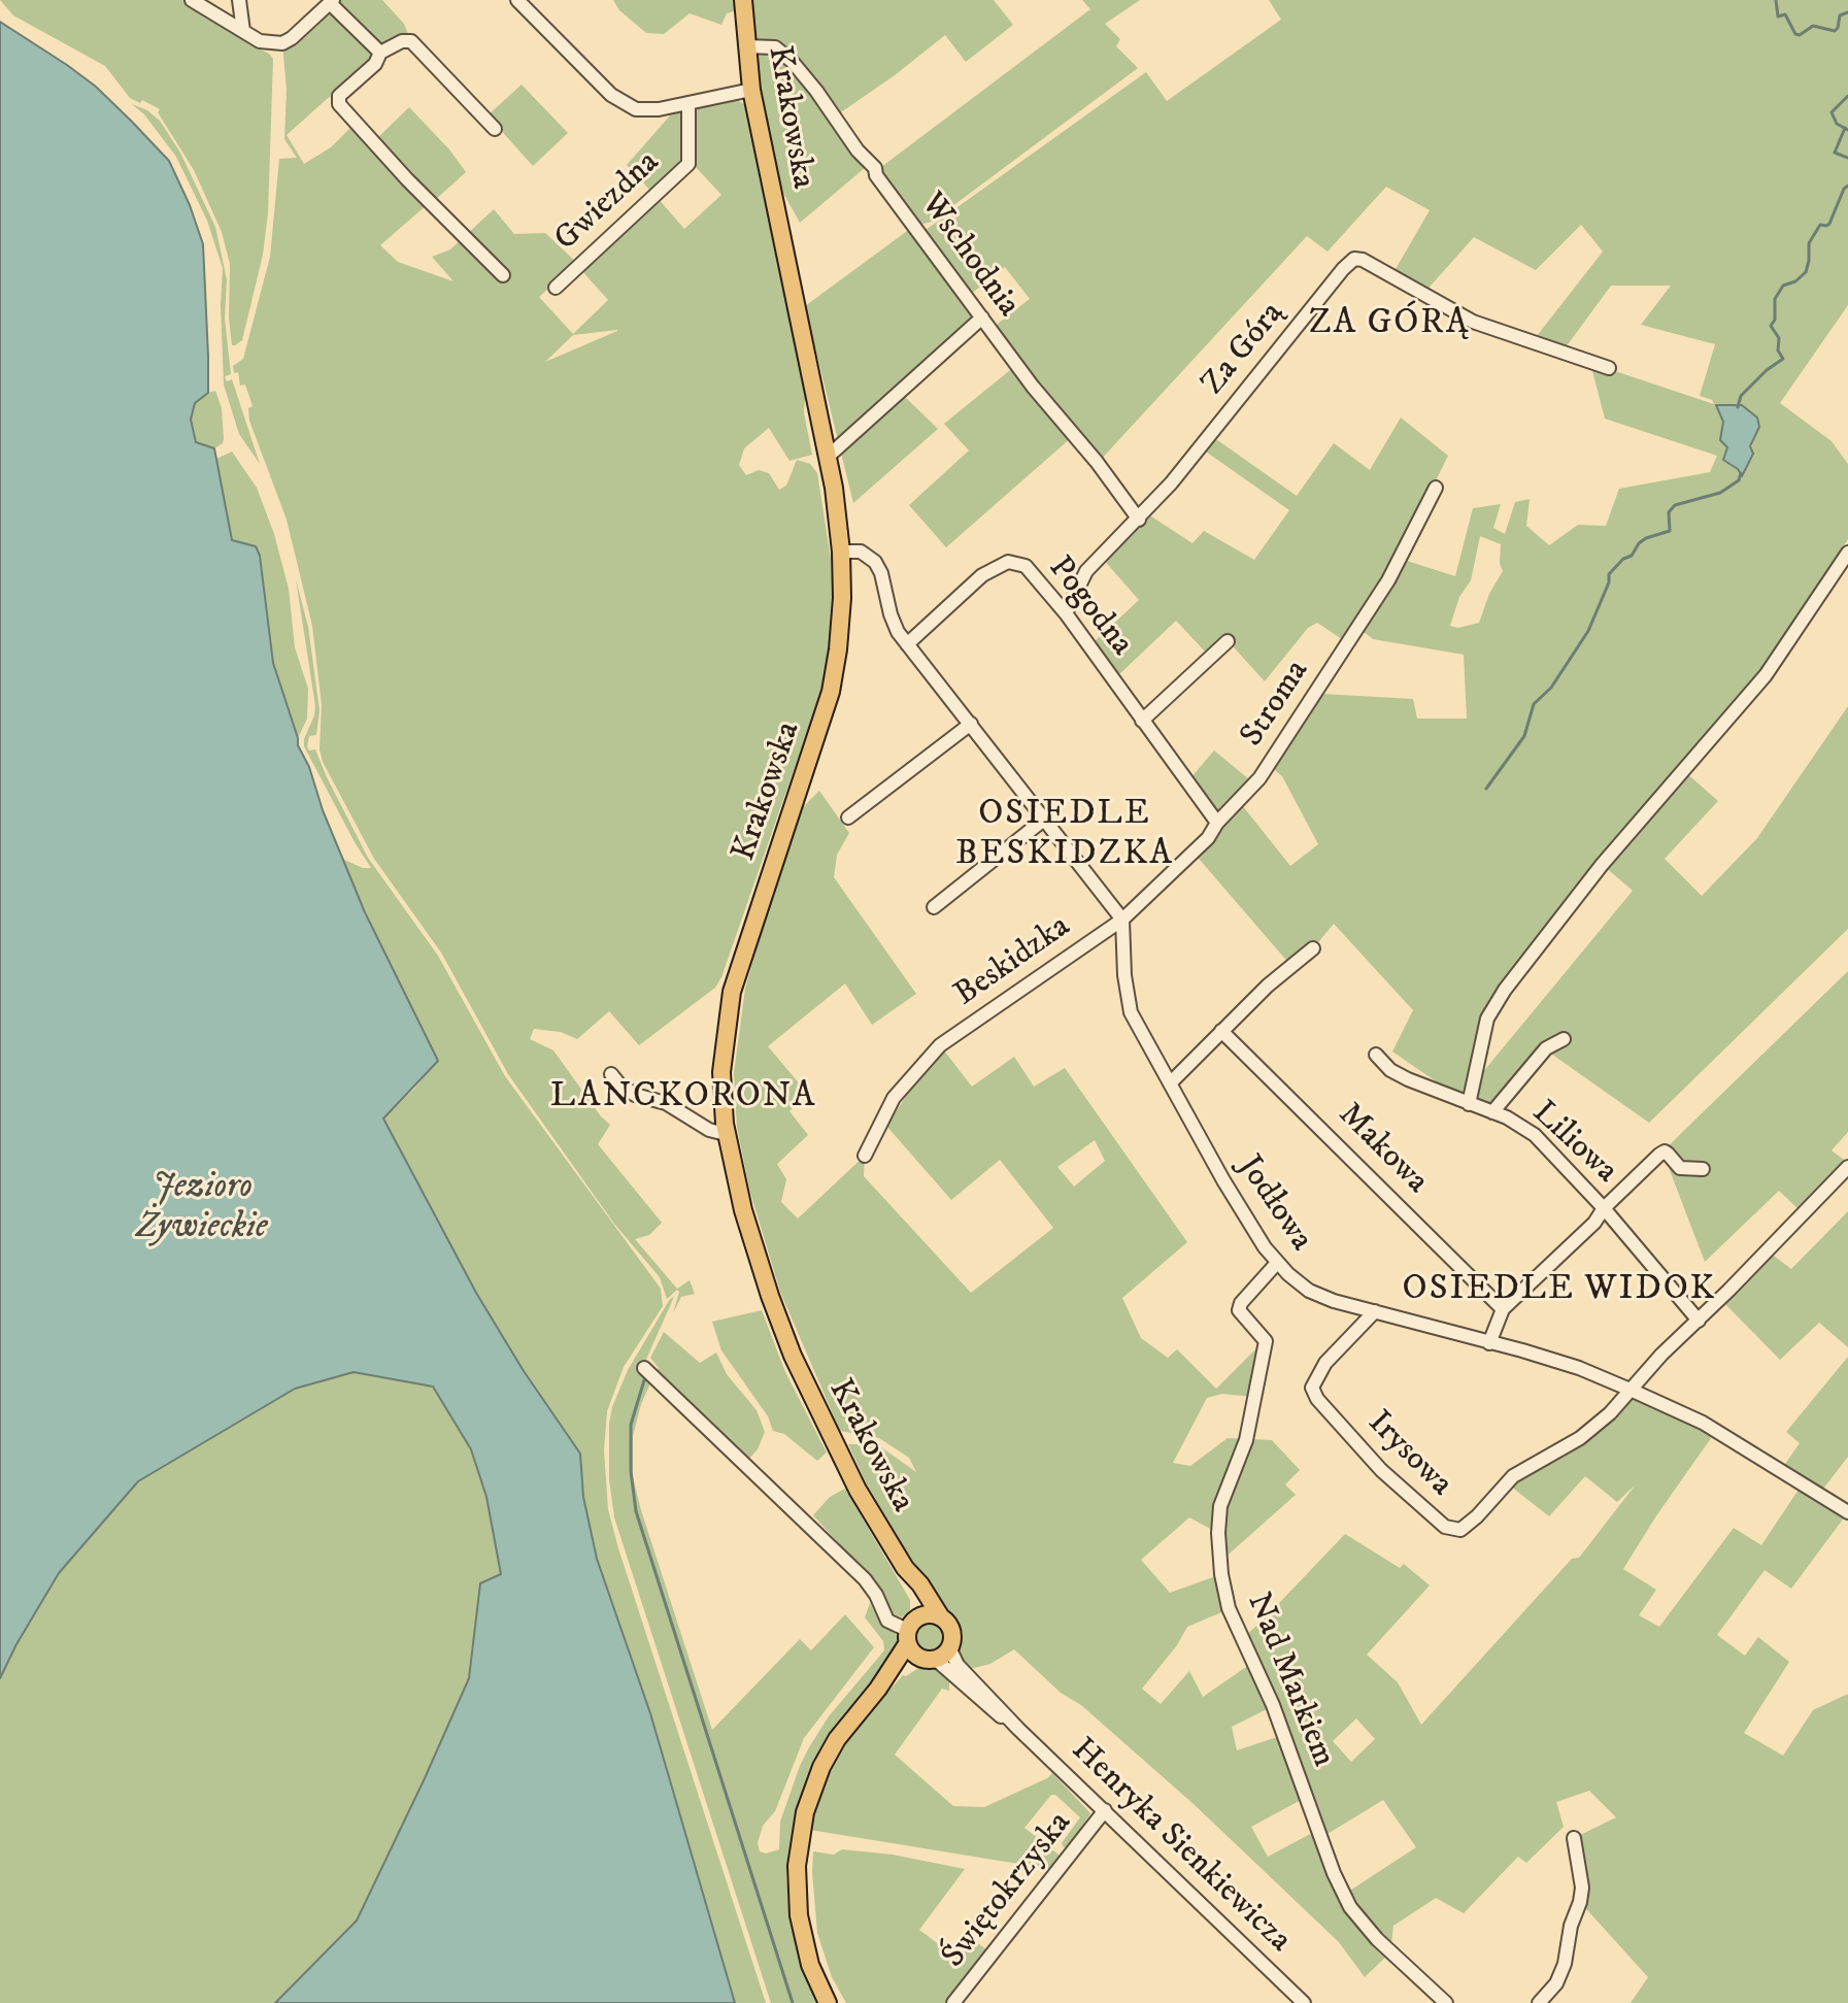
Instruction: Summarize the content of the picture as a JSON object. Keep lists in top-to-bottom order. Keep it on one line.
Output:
{"streets":{"main road":["Krakowska"],"street":["Gwiezdna","Wschodnia","Za Górą","Pogodna","Stroma","Beskidzka","Liliowa","Makowa","Jodłowa","Irysowa","Nad Markiem","Henryka Sienkiewicza","Świętokrzyska"]},"crossings":[["Krakowska","Wschodnia"],["Krakowska","Beskidzka"],["Krakowska","Henryka Sienkiewicza"],["Wschodnia","Za Górą"],["Za Górą","Pogodna"],["Pogodna","Stroma"],["Pogodna","Beskidzka"],["Stroma","Beskidzka"],["Stroma","Jodłowa"],["Beskidzka","Jodłowa"],["Jodłowa","Irysowa"],["Jodłowa","Nad Markiem"],["Henryka Sienkiewicza","Świętokrzyska"]],"districts":["ZA GÓRĄ","OSIEDLE BESKIDZKA","LANCKORONA","OSIEDLE WIDOK"],"water":["Jezioro Żywieckie"]}
